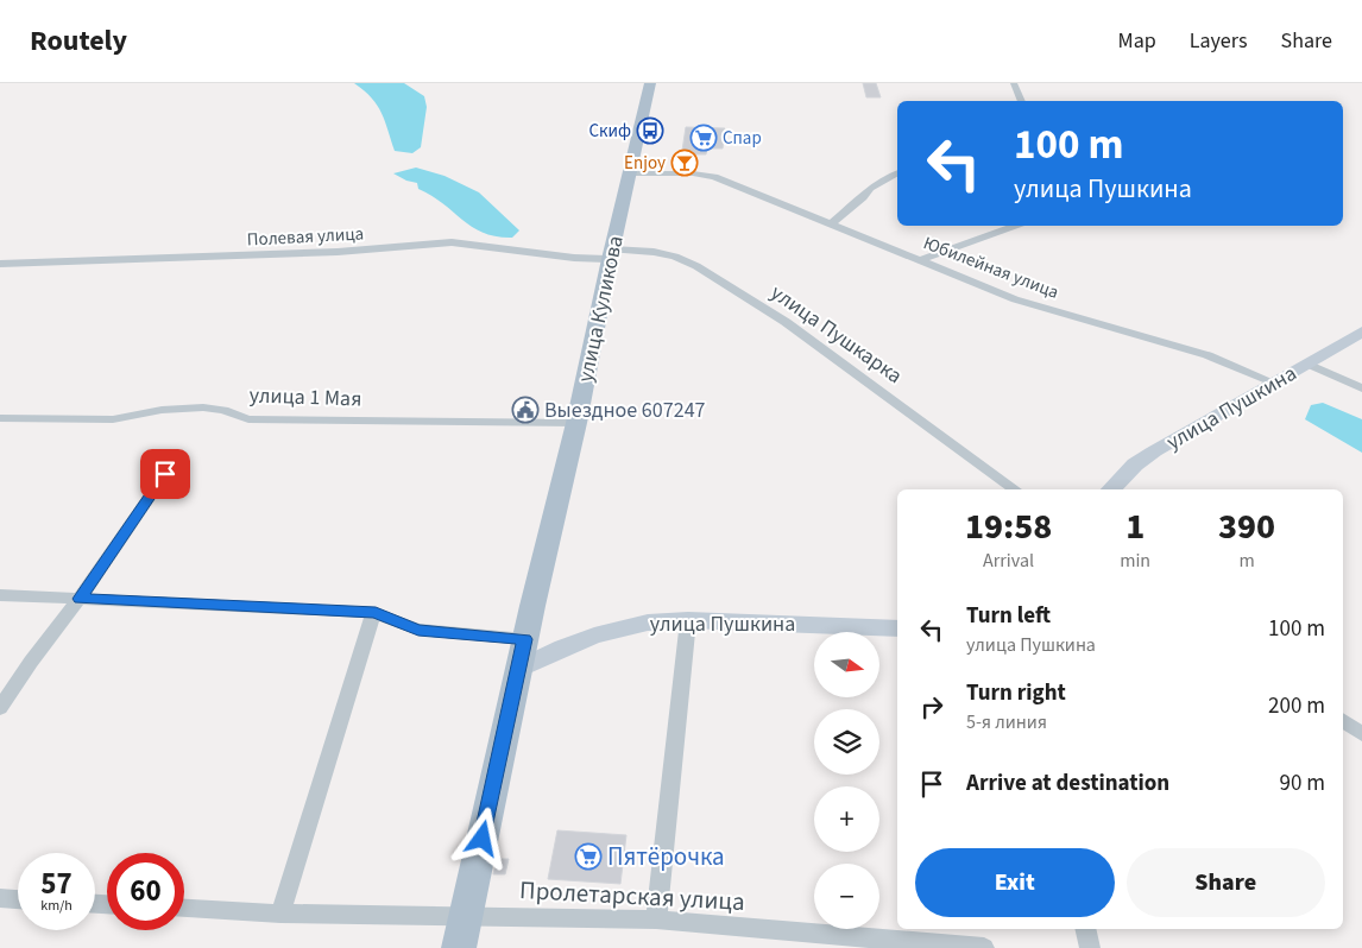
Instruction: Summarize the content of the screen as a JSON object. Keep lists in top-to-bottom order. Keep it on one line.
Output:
{"streets":{"main road":["улица Куликова"],"street":["Полевая улица","Юбилейная улица","улица Пушкарка","улица 1 Мая","улица Пушкина","Пролетарская улица"]},"crossings":[["Полевая улица","улица Куликова"],["Полевая улица","улица Пушкарка"],["Юбилейная улица","улица Куликова"],["Юбилейная улица","улица Пушкина"],["улица Куликова","улица Пушкарка"],["улица Куликова","улица 1 Мая"],["улица Куликова","улица Пушкина"],["улица Куликова","Пролетарская улица"]],"places":{"bus stop":["Скиф"],"supermarket":["Спар","Пятёрочка"],"bar":["Enjoy"],"public building":["Выездное 607247"]},"north":"right","page":{"header":"Routely","nav":["Map","Layers","Share"],"turn":["100 m","улица Пушкина"],"eta":["19:58","Arrival","1","min","390","m"],"list":[{"name":"Turn left","note":"улица Пушкина","value":"100 m"},{"name":"Turn right","note":"5-я линия","value":"200 m"},{"name":"Arrive at destination","value":"90 m"}],"map_buttons":["+","−"],"buttons":["Exit","Share"],"speed":"57 km/h","limit":"60"}}
